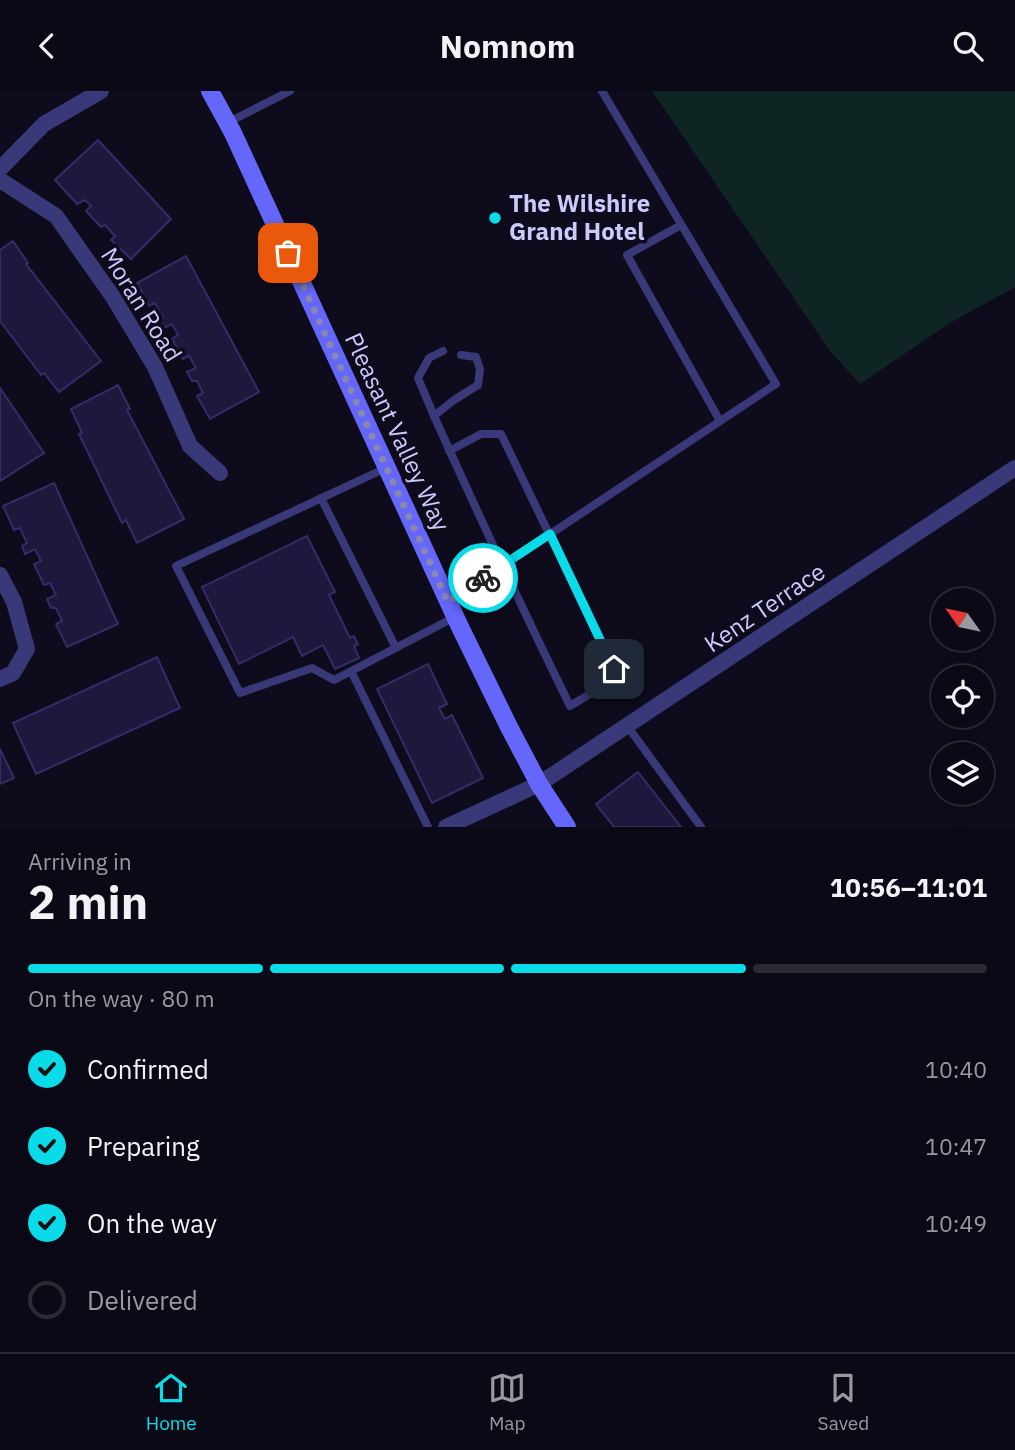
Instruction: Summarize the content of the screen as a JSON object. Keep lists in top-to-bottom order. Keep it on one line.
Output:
{"streets":{"main road":["Pleasant Valley Way"],"street":["Moran Road","Kenz Terrace"]},"crossings":[["Pleasant Valley Way","Kenz Terrace"]],"places":["The Wilshire Grand Hotel"],"north":"top left","page":{"header":"Nomnom","heading":["2 min","Arriving in","10:56–11:01"],"bar":"On the way · 80 m","list":[["Confirmed","10:40"],["Preparing","10:47"],["On the way","10:49"],"Delivered"],"tabs":["Home","Map","Saved"]}}
